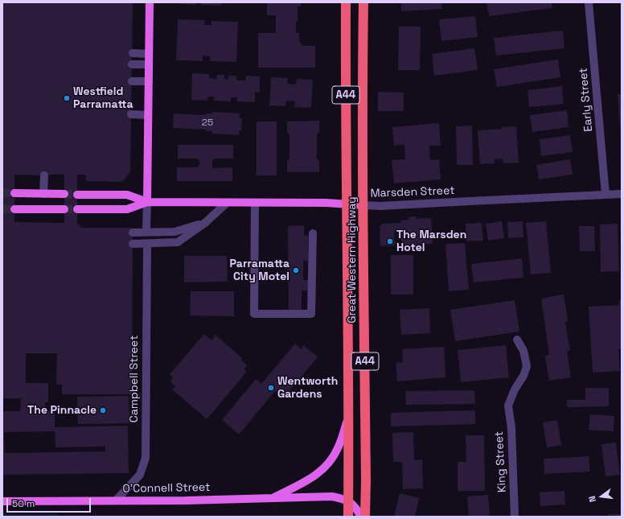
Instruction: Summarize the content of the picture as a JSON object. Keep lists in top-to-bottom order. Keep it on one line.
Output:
{"streets":{"highway":["A44","Great Western Highway"],"main road":["Marsden Street","O'Connell Street"],"street":["Early Street","Campbell Street","King Street"]},"crossings":[["Early Street","Marsden Street"],["Marsden Street","Great Western Highway"],["Great Western Highway","O'Connell Street"],["Campbell Street","O'Connell Street"]],"places":["Westfield Parramatta","The Marsden Hotel","Parramatta City Motel","Wentworth Gardens","The Pinnacle"],"house_numbers":["25"],"scale_bar":"50 m","north":"left"}
